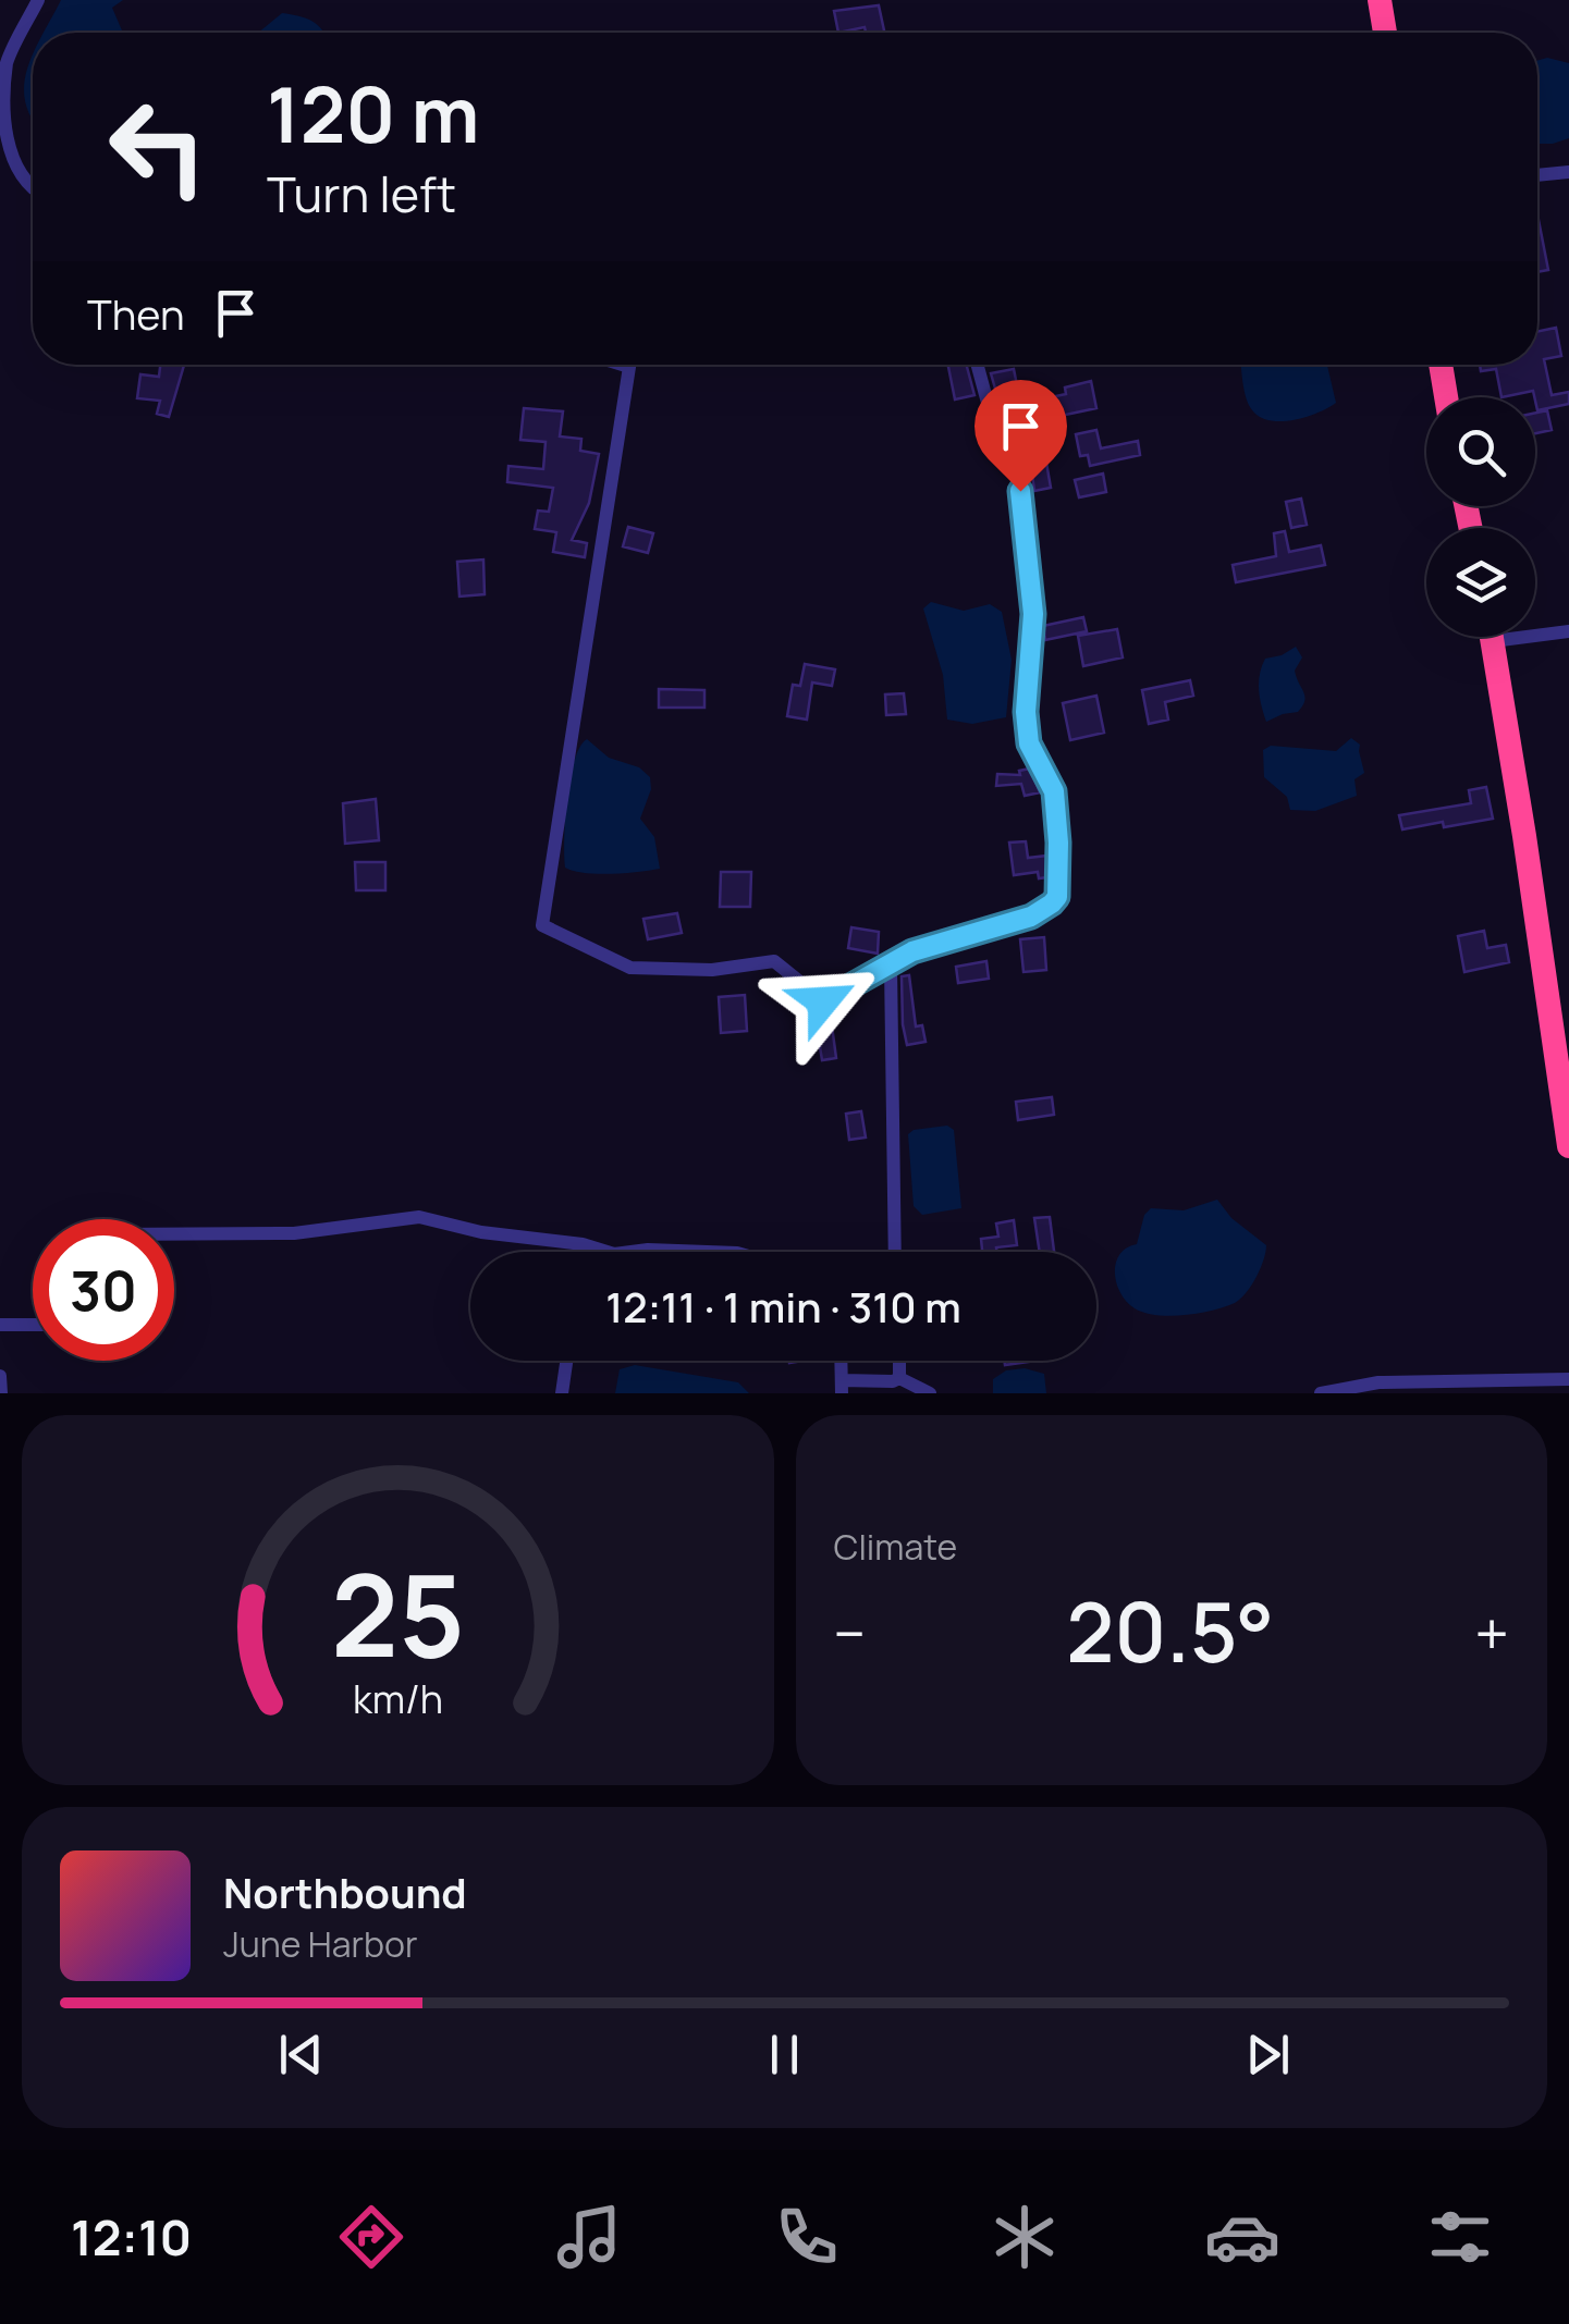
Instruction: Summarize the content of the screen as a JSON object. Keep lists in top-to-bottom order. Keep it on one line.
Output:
{"page":{"turn":["120 m","Turn left"],"then":"Then","limit":"30","trip":"12:11 · 1 min · 310 m","tile":"Climate","heat":["−","20.5°","+"],"song":["Northbound","June Harbor"],"tabs":"12:10","gauge":["25","km/h"]}}
